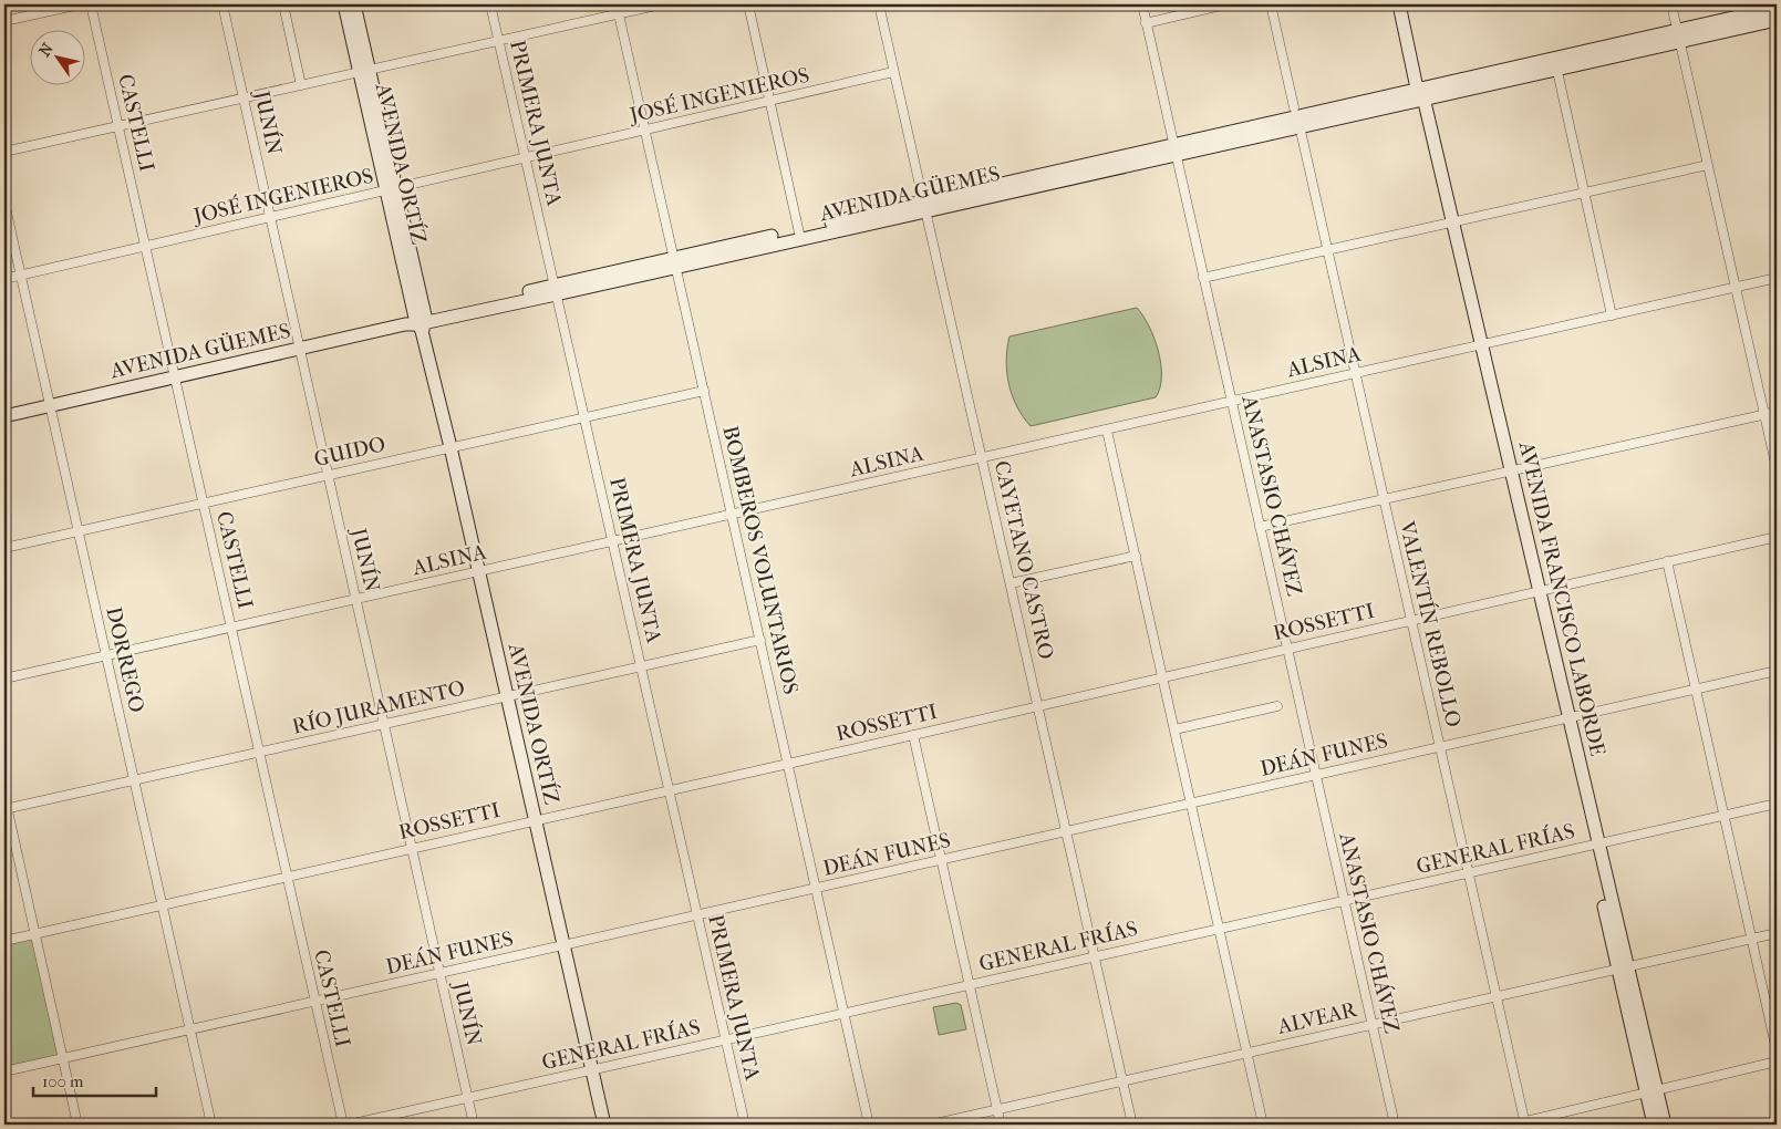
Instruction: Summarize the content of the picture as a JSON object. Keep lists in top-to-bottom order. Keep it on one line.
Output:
{"streets":{"main road":["AVENIDA ORTÍZ","AVENIDA GÜEMES","AVENIDA FRANCISCO LABORDE"],"street":["JOSÉ INGENIEROS","CASTELLI","JUNÍN","PRIMERA JUNTA","ALSINA","GUIDO","ANASTASIO CHÁVEZ","BOMBEROS VOLUNTARIOS","CAYETANO CASTRO","ROSSETTI","VALENTÍN REBOLLO","DORREGO","RÍO JURAMENTO","DEÁN FUNES","GENERAL FRÍAS","ALVEAR"]},"crossings":[["JOSÉ INGENIEROS","CASTELLI"],["JOSÉ INGENIEROS","JUNÍN"],["JOSÉ INGENIEROS","PRIMERA JUNTA"],["JOSÉ INGENIEROS","AVENIDA ORTÍZ"],["JOSÉ INGENIEROS","BOMBEROS VOLUNTARIOS"],["JOSÉ INGENIEROS","CAYETANO CASTRO"],["JOSÉ INGENIEROS","DORREGO"],["CASTELLI","AVENIDA GÜEMES"],["CASTELLI","ALSINA"],["CASTELLI","GUIDO"],["CASTELLI","ROSSETTI"],["CASTELLI","RÍO JURAMENTO"],["CASTELLI","DEÁN FUNES"],["JUNÍN","AVENIDA GÜEMES"],["JUNÍN","ALSINA"],["JUNÍN","GUIDO"],["JUNÍN","ROSSETTI"],["JUNÍN","RÍO JURAMENTO"],["JUNÍN","DEÁN FUNES"],["JUNÍN","GENERAL FRÍAS"],["PRIMERA JUNTA","AVENIDA GÜEMES"],["PRIMERA JUNTA","ALSINA"],["PRIMERA JUNTA","GUIDO"],["PRIMERA JUNTA","ROSSETTI"],["PRIMERA JUNTA","RÍO JURAMENTO"],["PRIMERA JUNTA","DEÁN FUNES"],["PRIMERA JUNTA","GENERAL FRÍAS"],["AVENIDA ORTÍZ","AVENIDA GÜEMES"],["AVENIDA ORTÍZ","ALSINA"],["AVENIDA ORTÍZ","GUIDO"],["AVENIDA ORTÍZ","ROSSETTI"],["AVENIDA ORTÍZ","RÍO JURAMENTO"],["AVENIDA ORTÍZ","DEÁN FUNES"],["AVENIDA ORTÍZ","GENERAL FRÍAS"],["AVENIDA GÜEMES","ANASTASIO CHÁVEZ"],["AVENIDA GÜEMES","BOMBEROS VOLUNTARIOS"],["AVENIDA GÜEMES","CAYETANO CASTRO"],["AVENIDA GÜEMES","AVENIDA FRANCISCO LABORDE"],["AVENIDA GÜEMES","DORREGO"],["ALSINA","ANASTASIO CHÁVEZ"],["ALSINA","BOMBEROS VOLUNTARIOS"],["ALSINA","CAYETANO CASTRO"],["ALSINA","AVENIDA FRANCISCO LABORDE"],["ALSINA","VALENTÍN REBOLLO"],["ALSINA","DORREGO"],["GUIDO","BOMBEROS VOLUNTARIOS"],["GUIDO","DORREGO"],["ANASTASIO CHÁVEZ","ROSSETTI"],["ANASTASIO CHÁVEZ","DEÁN FUNES"],["ANASTASIO CHÁVEZ","GENERAL FRÍAS"],["ANASTASIO CHÁVEZ","ALVEAR"],["BOMBEROS VOLUNTARIOS","ROSSETTI"],["BOMBEROS VOLUNTARIOS","RÍO JURAMENTO"],["BOMBEROS VOLUNTARIOS","DEÁN FUNES"],["BOMBEROS VOLUNTARIOS","GENERAL FRÍAS"],["CAYETANO CASTRO","ROSSETTI"],["CAYETANO CASTRO","DEÁN FUNES"],["CAYETANO CASTRO","GENERAL FRÍAS"],["CAYETANO CASTRO","ALVEAR"],["AVENIDA FRANCISCO LABORDE","ROSSETTI"],["AVENIDA FRANCISCO LABORDE","DEÁN FUNES"],["AVENIDA FRANCISCO LABORDE","GENERAL FRÍAS"],["AVENIDA FRANCISCO LABORDE","ALVEAR"],["ROSSETTI","VALENTÍN REBOLLO"],["ROSSETTI","DORREGO"],["VALENTÍN REBOLLO","DEÁN FUNES"],["VALENTÍN REBOLLO","GENERAL FRÍAS"],["VALENTÍN REBOLLO","ALVEAR"],["DORREGO","RÍO JURAMENTO"],["DORREGO","DEÁN FUNES"]],"scale_bar":"100 m","north":"top left"}
